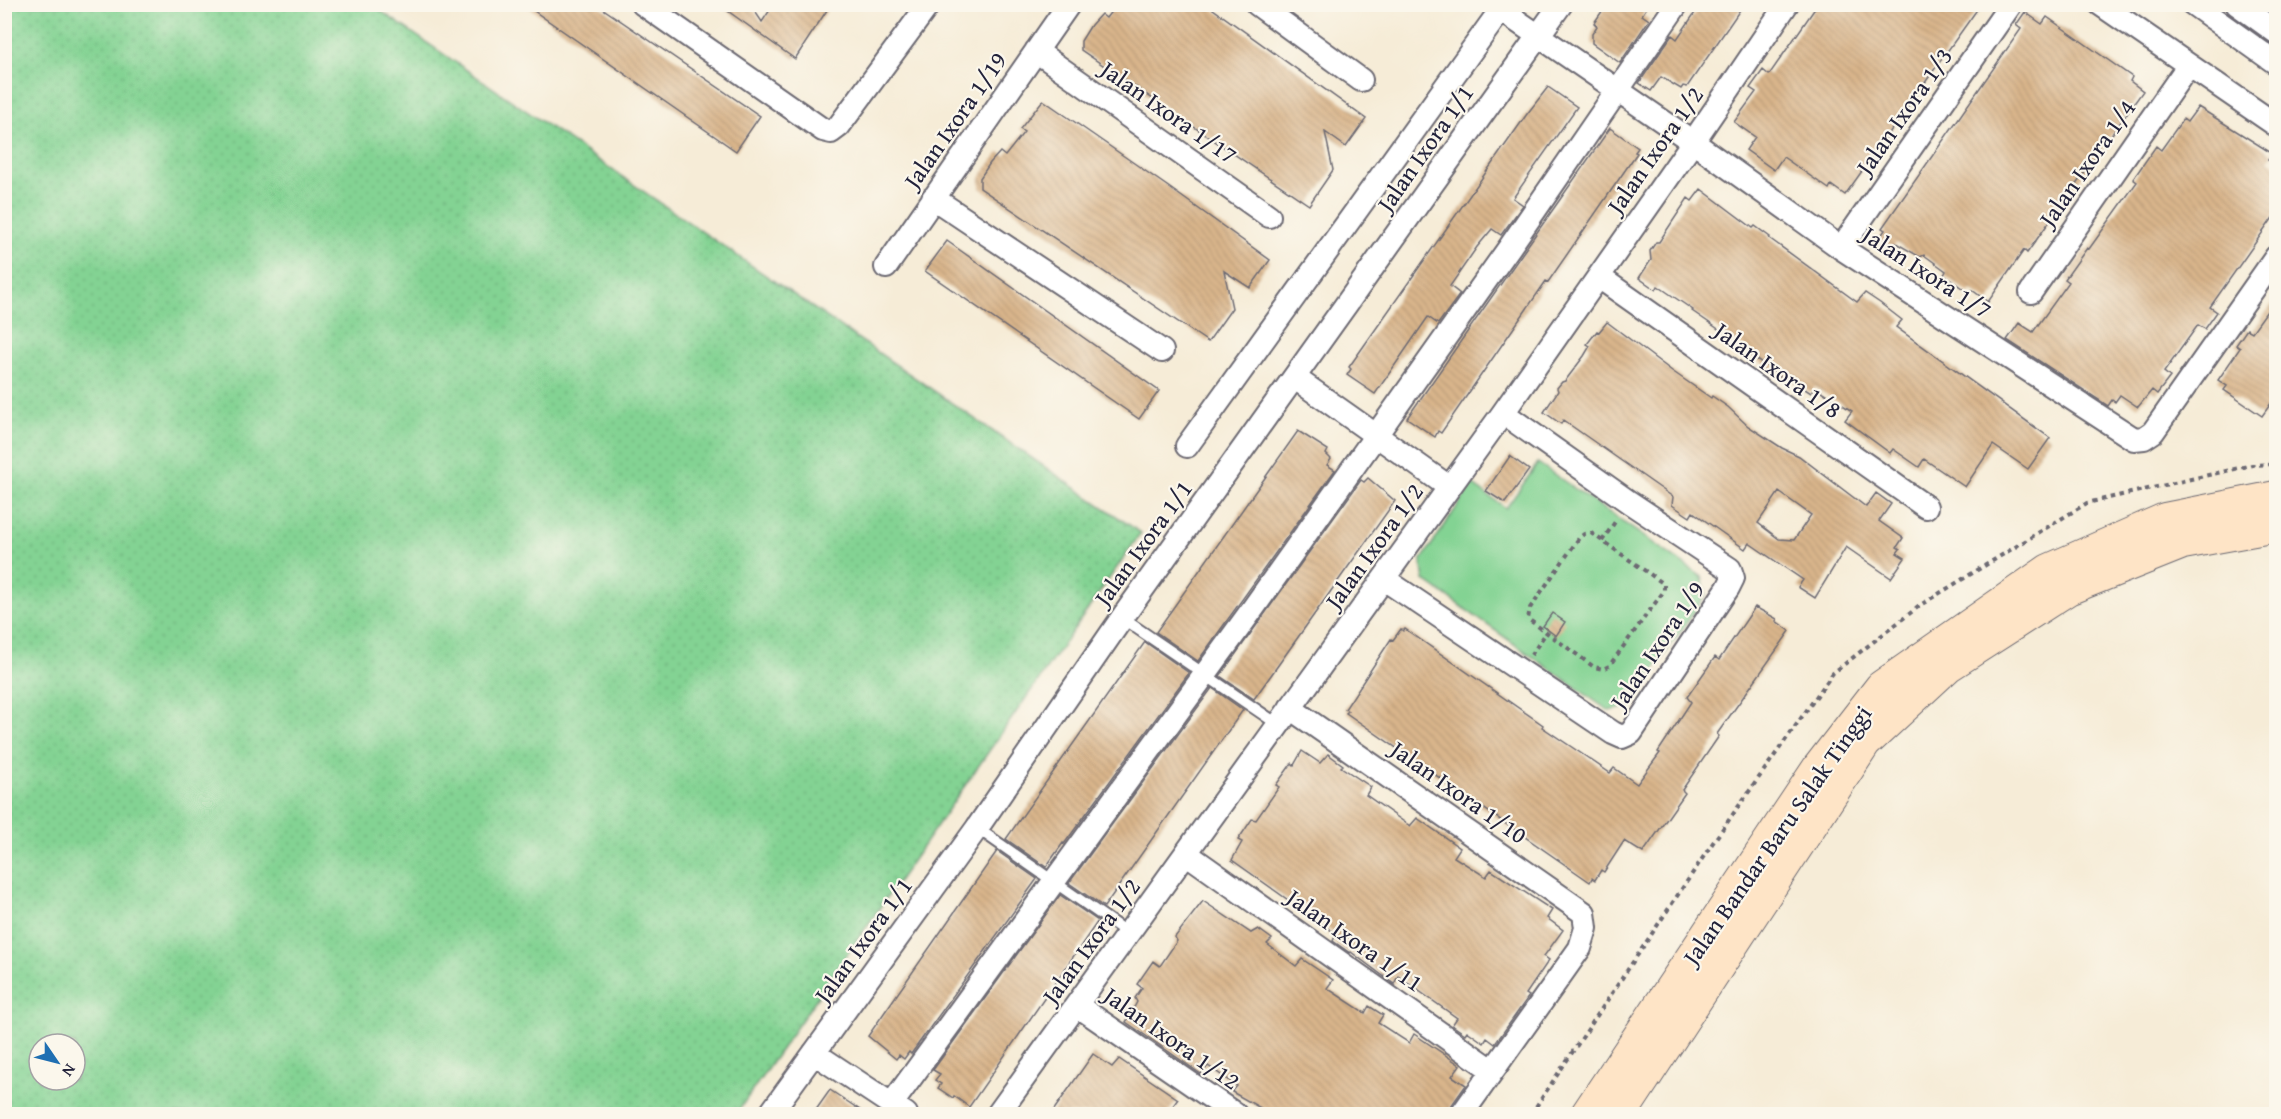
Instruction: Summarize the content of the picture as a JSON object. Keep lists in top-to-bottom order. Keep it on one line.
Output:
{"streets":{"main road":["Jalan Bandar Baru Salak Tinggi"],"street":["Jalan Ixora 1/3","Jalan Ixora 1/17","Jalan Ixora 1/19","Jalan Ixora 1/1","Jalan Ixora 1/2","Jalan Ixora 1/4","Jalan Ixora 1/7","Jalan Ixora 1/8","Jalan Ixora 1/9","Jalan Ixora 1/10","Jalan Ixora 1/11","Jalan Ixora 1/12"]},"crossings":[["Jalan Ixora 1/3","Jalan Ixora 1/7"],["Jalan Ixora 1/17","Jalan Ixora 1/19"],["Jalan Ixora 1/1","Jalan Ixora 1/7"],["Jalan Ixora 1/2","Jalan Ixora 1/7"],["Jalan Ixora 1/2","Jalan Ixora 1/8"],["Jalan Ixora 1/2","Jalan Ixora 1/9"],["Jalan Ixora 1/2","Jalan Ixora 1/10"],["Jalan Ixora 1/2","Jalan Ixora 1/11"],["Jalan Ixora 1/2","Jalan Ixora 1/12"],["Jalan Ixora 1/10","Jalan Ixora 1/11"]],"north":"bottom right"}
